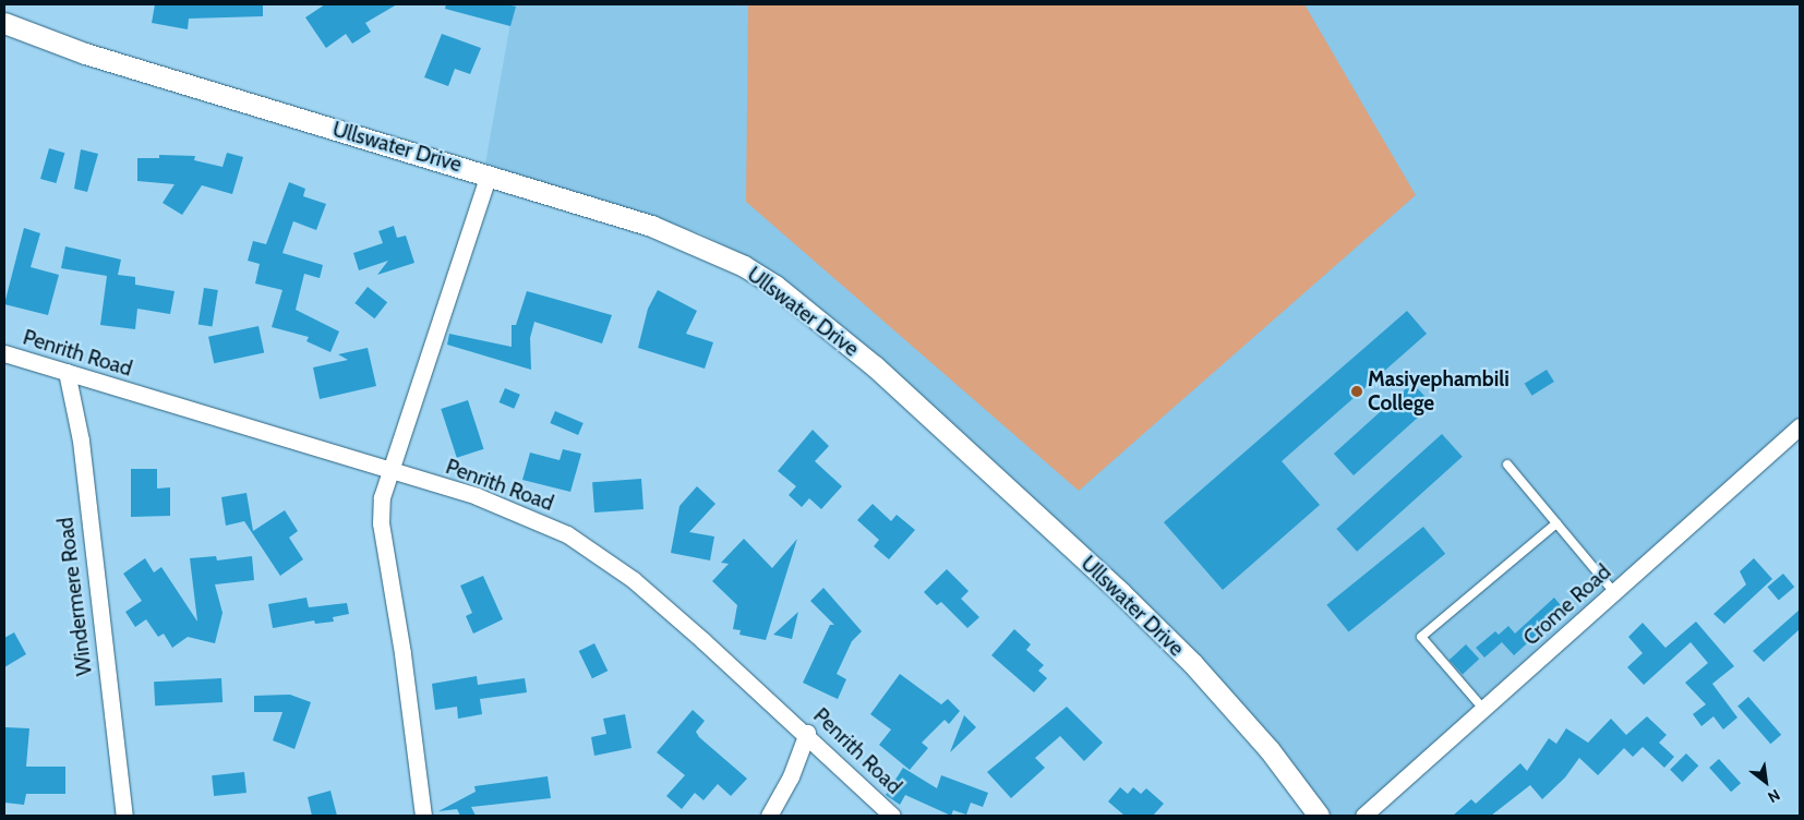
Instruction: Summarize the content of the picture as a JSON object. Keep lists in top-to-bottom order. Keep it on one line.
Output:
{"streets":{"street":["Ullswater Drive","Penrith Road","Windermere Road","Crome Road"]},"crossings":[["Penrith Road","Windermere Road"]],"places":["Masiyephambili College"],"north":"bottom right"}
